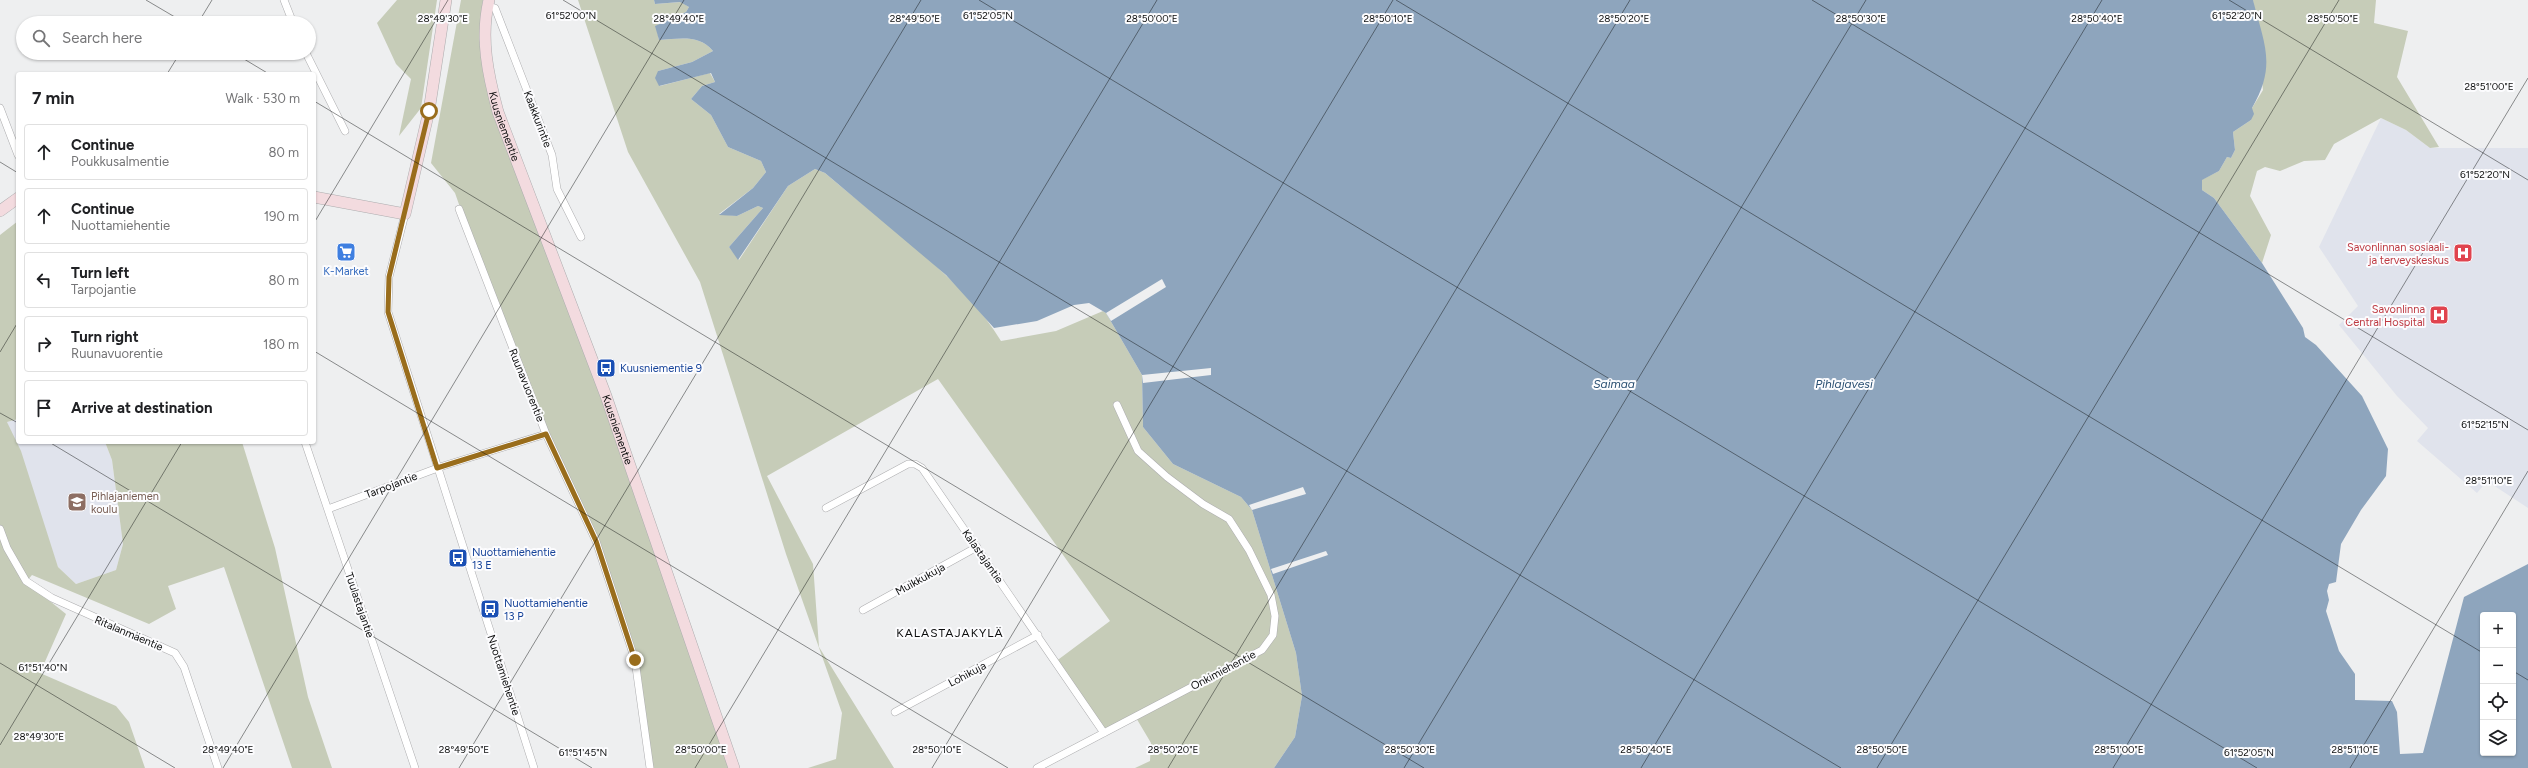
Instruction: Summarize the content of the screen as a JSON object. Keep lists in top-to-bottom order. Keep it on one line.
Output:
{"streets":{"street":["Kaakkurintie","Kuusniementie","Ruunavuorentie","Tarpojantie","Kalastajantie","Muikkukuja","Tuulastajantie","Ritalanmäentie","Onkimiehentie","Lohikuja","Nuottamiehentie"]},"crossings":[["Kaakkurintie","Kuusniementie"],["Ruunavuorentie","Tarpojantie"],["Tarpojantie","Tuulastajantie"],["Tarpojantie","Nuottamiehentie"],["Kalastajantie","Muikkukuja"],["Kalastajantie","Onkimiehentie"],["Kalastajantie","Lohikuja"]],"districts":["KALASTAJAKYLÄ"],"water":["Saimaa","Pihlajavesi"],"places":{"supermarket":["K-Market"],"hospital":["Savonlinnan sosiaali- ja terveyskeskus","Savonlinna Central Hospital"],"bus stop":["Kuusniementie 9","Nuottamiehentie 13 E","Nuottamiehentie 13 P"],"school or university":["Pihlajaniemen koulu"]},"page":{"search":"Search here","heading":["7 min","Walk · 530 m"],"list":[["Continue","Poukkusalmentie","80 m"],["Continue","Nuottamiehentie","190 m"],["Turn left","Tarpojantie","80 m"],["Turn right","Ruunavuorentie","180 m"],"Arrive at destination"],"map_buttons":["+","−"]},"coordinates":["61°52'00\"N","61°52'05\"N","61°52'20\"N","28°50'00\"E","28°50'10\"E","28°50'20\"E","28°50'30\"E","28°50'40\"E","28°49'30\"E","28°49'40\"E","28°49'50\"E","28°50'50\"E","28°51'00\"E","61°52'15\"N","28°51'10\"E","61°51'40\"N","61°51'45\"N"]}
